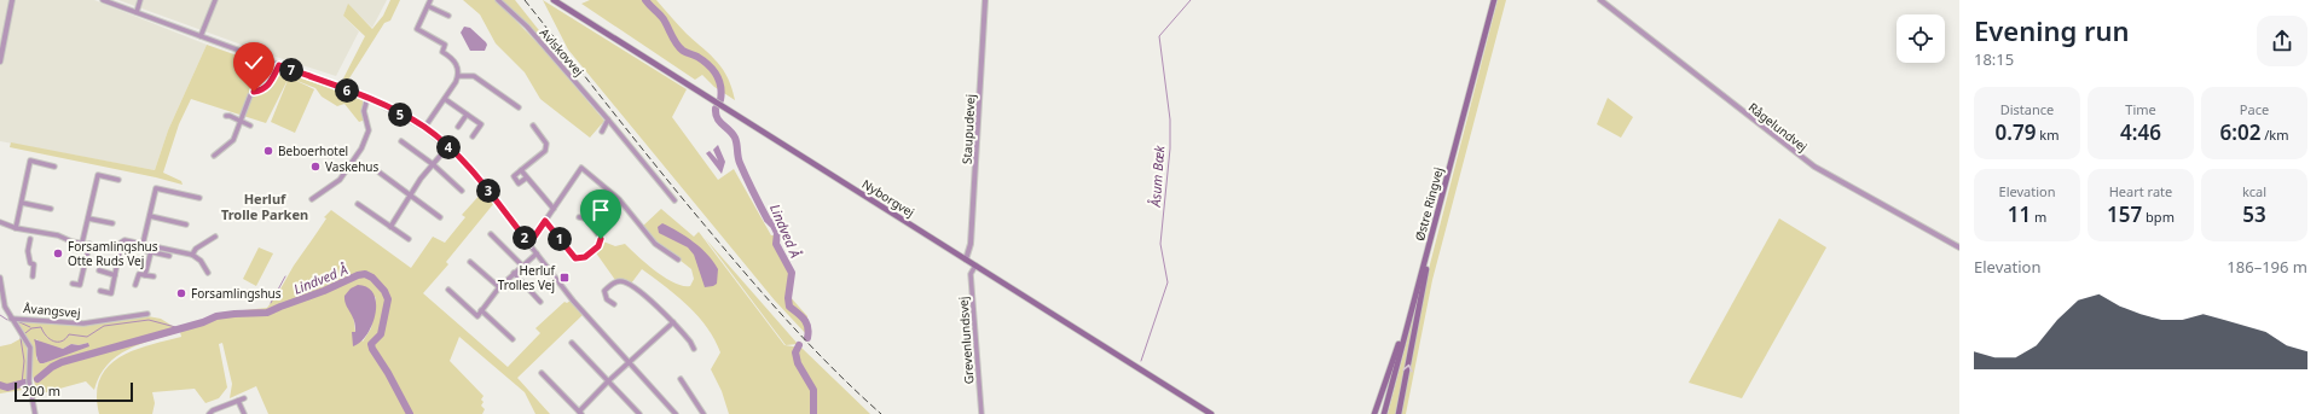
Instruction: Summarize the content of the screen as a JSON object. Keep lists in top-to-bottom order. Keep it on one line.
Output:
{"streets":{"main road":["Nyborgvej","Østre Ringvej"],"street":["Avlskovvej","Rågelundvej","Staupudevej","Åvangsvej","Grevenlundsvej"]},"crossings":[["Staupudevej","Nyborgvej"],["Nyborgvej","Grevenlundsvej"]],"districts":["Herluf Trolle Parken"],"water":["Åsum Bæk","Lindved Å"],"places":{"other":["Beboerhotel","Vaskehus","Forsamlingshus Otte Ruds Vej","Forsamlingshus"],"transit":["Herluf Trolles Vej"]},"scale_bar":"200 m","page":{"heading":["Evening run","18:15"],"pins":["7","6","5","4","3","2","1"],"stats":[["Distance","0.79 km"],["Time","4:46"],["Pace","6:02 /km"],["Elevation","11 m"],["Heart rate","157 bpm"],["kcal","53"]],"chart":["Elevation","186–196 m"],"scale":"200 m"}}
